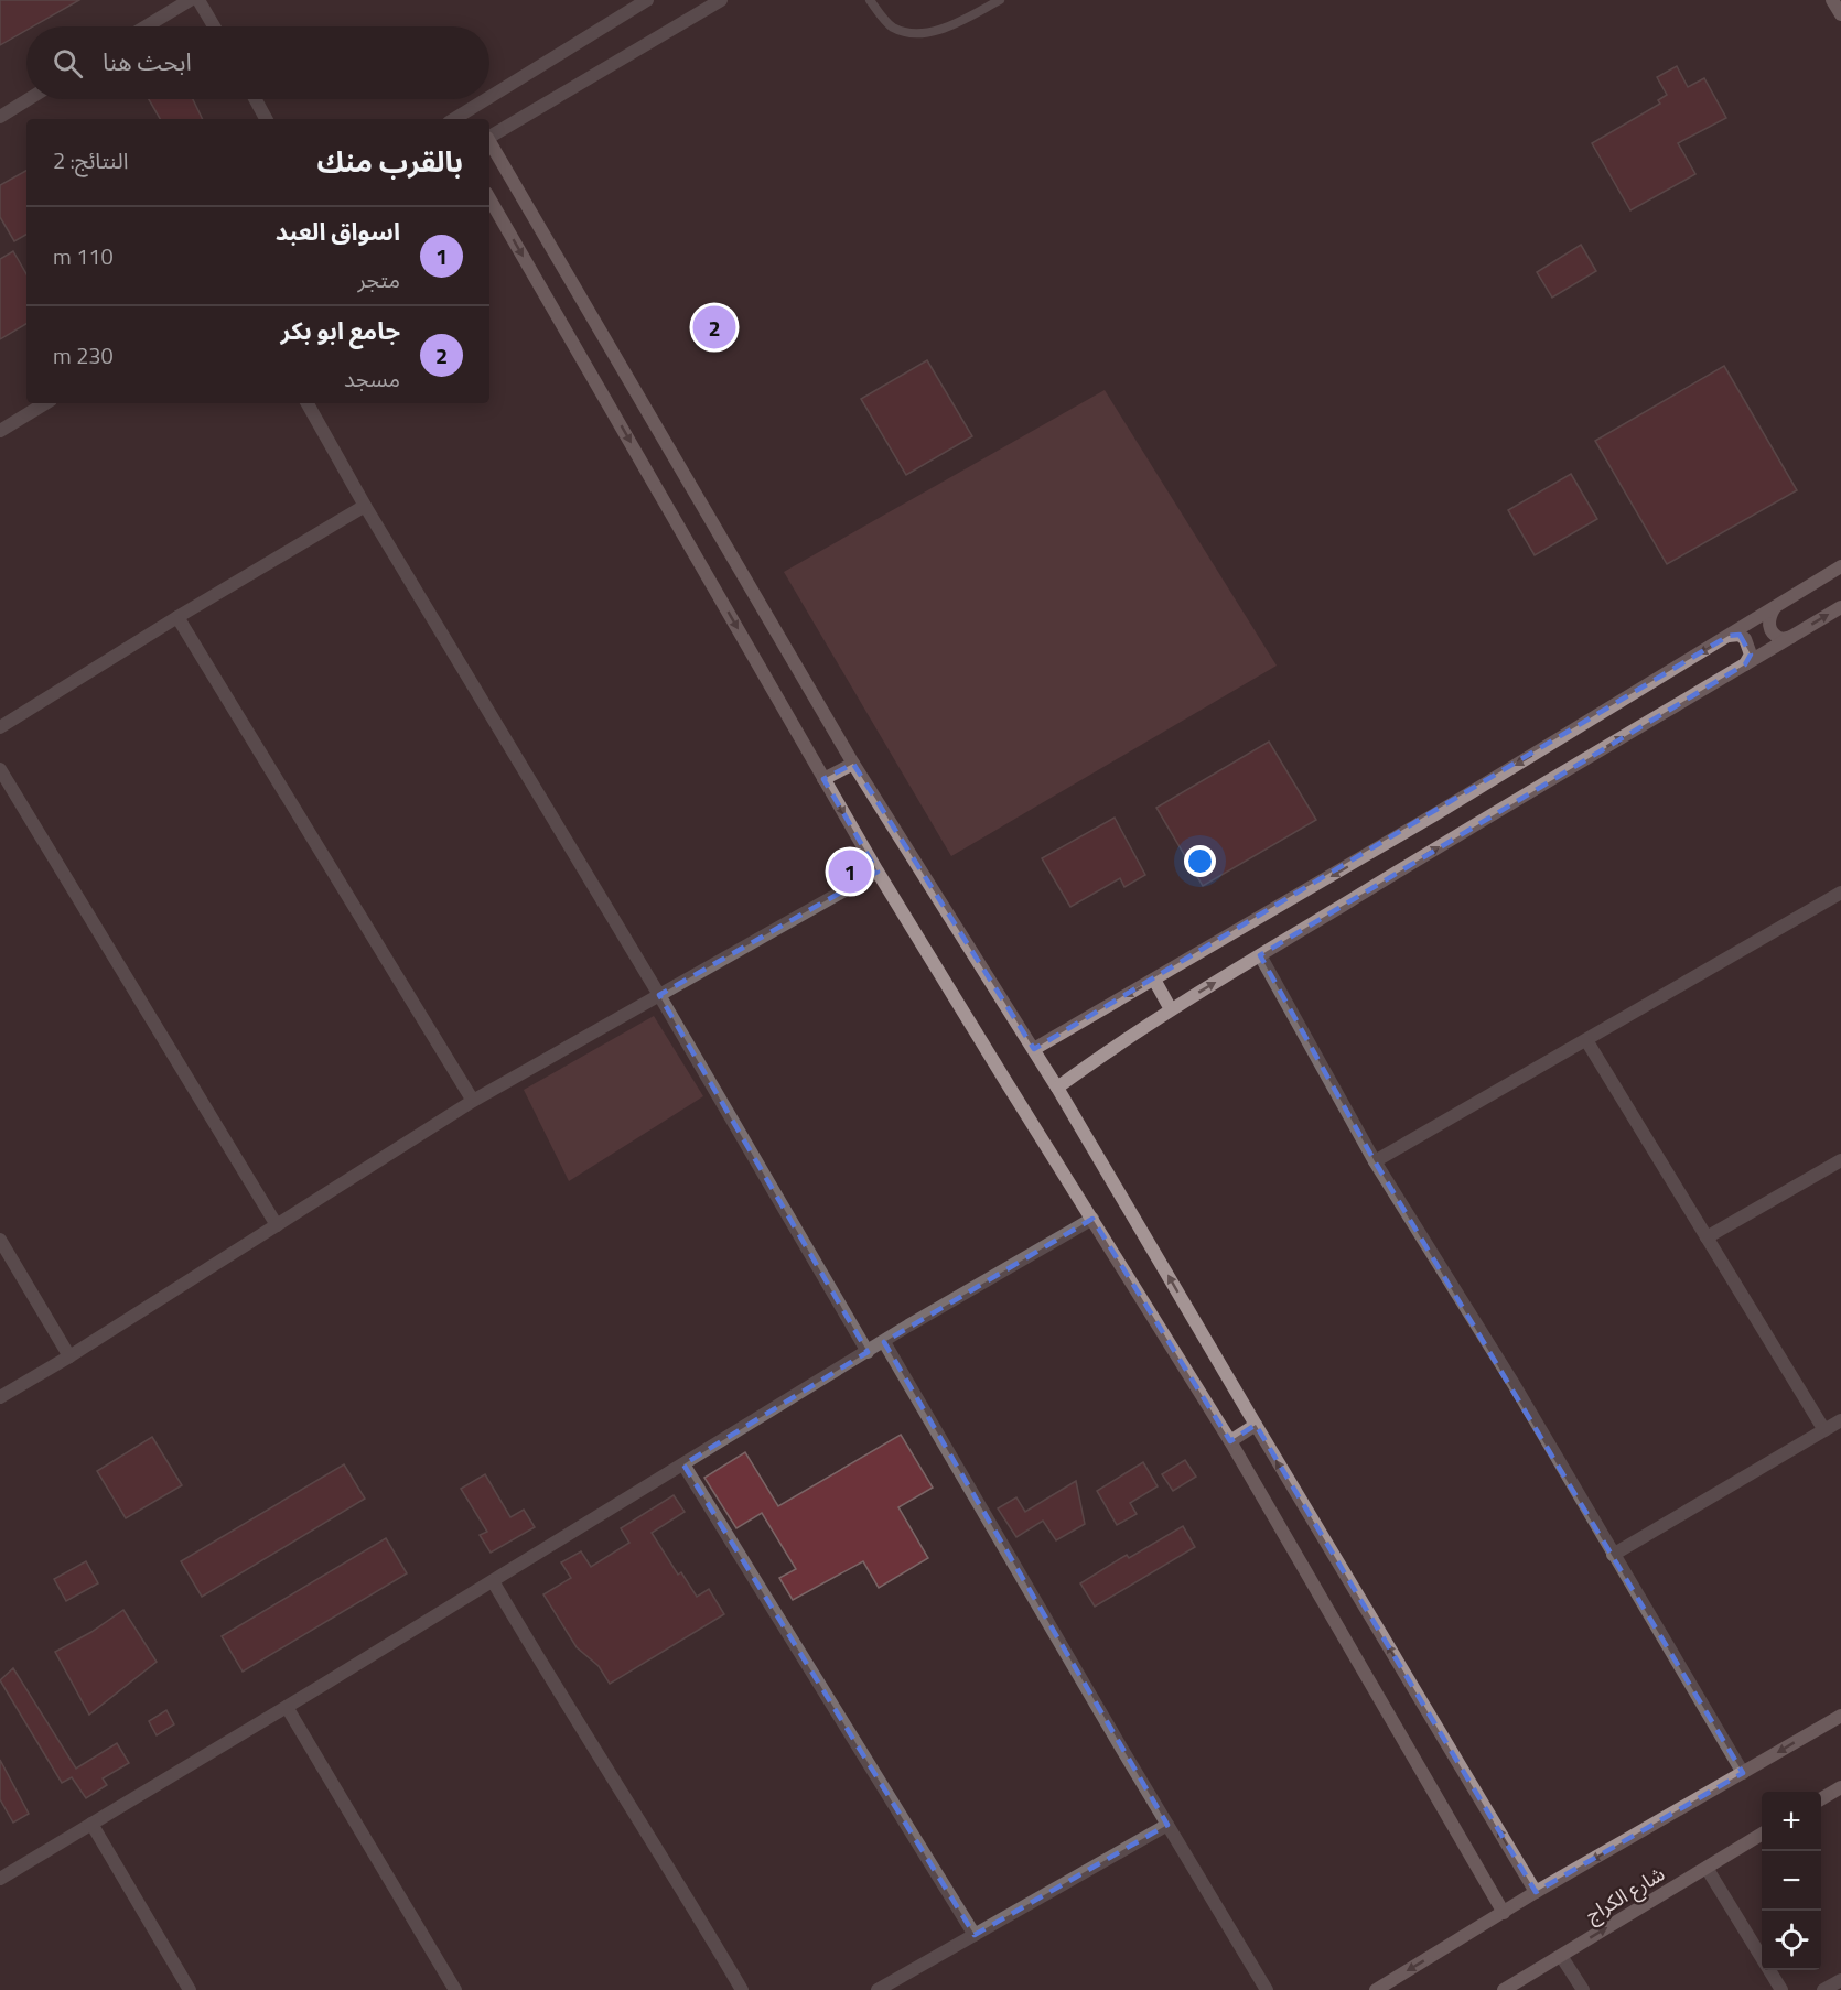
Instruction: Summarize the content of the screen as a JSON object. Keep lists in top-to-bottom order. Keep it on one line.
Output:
{"streets":{"street":["شارع الكراج"]},"page":{"search":"ابحث هنا","heading":["بالقرب منك","النتائج: 2"],"list":[{"mark":"1","name":"اسواق العبد","note":"متجر","value":"110 m"},{"mark":"2","name":"جامع ابو بكر","note":"مسجد","value":"230 m"}],"pins":["2","1"],"map_buttons":["+","−"]}}
